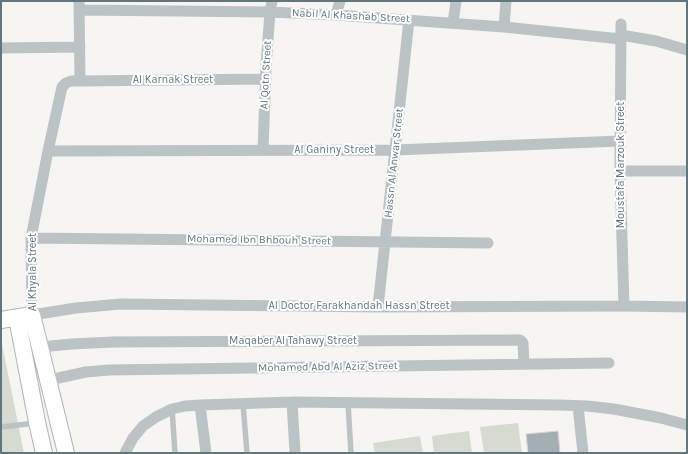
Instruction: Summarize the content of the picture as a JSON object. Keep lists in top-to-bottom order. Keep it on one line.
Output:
{"streets":{"street":["Nabil Al Khashab Street","Al Qotn Street","Al Karnak Street","Al Ganiny Street","Hassn Al Anwar Street","Moustafa Marzouk Street","Mohamed Ibn Bhbouh Street","Al Khyala Street","Al Doctor Farakhandah Hassn Street","Maqaber Al Tahawy Street","Mohamed Abd Al Aziz Street"]},"crossings":[["Nabil Al Khashab Street","Al Qotn Street"],["Nabil Al Khashab Street","Hassn Al Anwar Street"],["Nabil Al Khashab Street","Moustafa Marzouk Street"],["Al Qotn Street","Al Karnak Street"],["Al Qotn Street","Al Ganiny Street"],["Al Karnak Street","Al Khyala Street"],["Al Ganiny Street","Hassn Al Anwar Street"],["Al Ganiny Street","Moustafa Marzouk Street"],["Al Ganiny Street","Al Khyala Street"],["Hassn Al Anwar Street","Mohamed Ibn Bhbouh Street"],["Hassn Al Anwar Street","Al Doctor Farakhandah Hassn Street"],["Moustafa Marzouk Street","Al Doctor Farakhandah Hassn Street"],["Mohamed Ibn Bhbouh Street","Al Khyala Street"],["Al Khyala Street","Al Doctor Farakhandah Hassn Street"],["Al Khyala Street","Maqaber Al Tahawy Street"],["Al Khyala Street","Mohamed Abd Al Aziz Street"],["Maqaber Al Tahawy Street","Mohamed Abd Al Aziz Street"]]}
